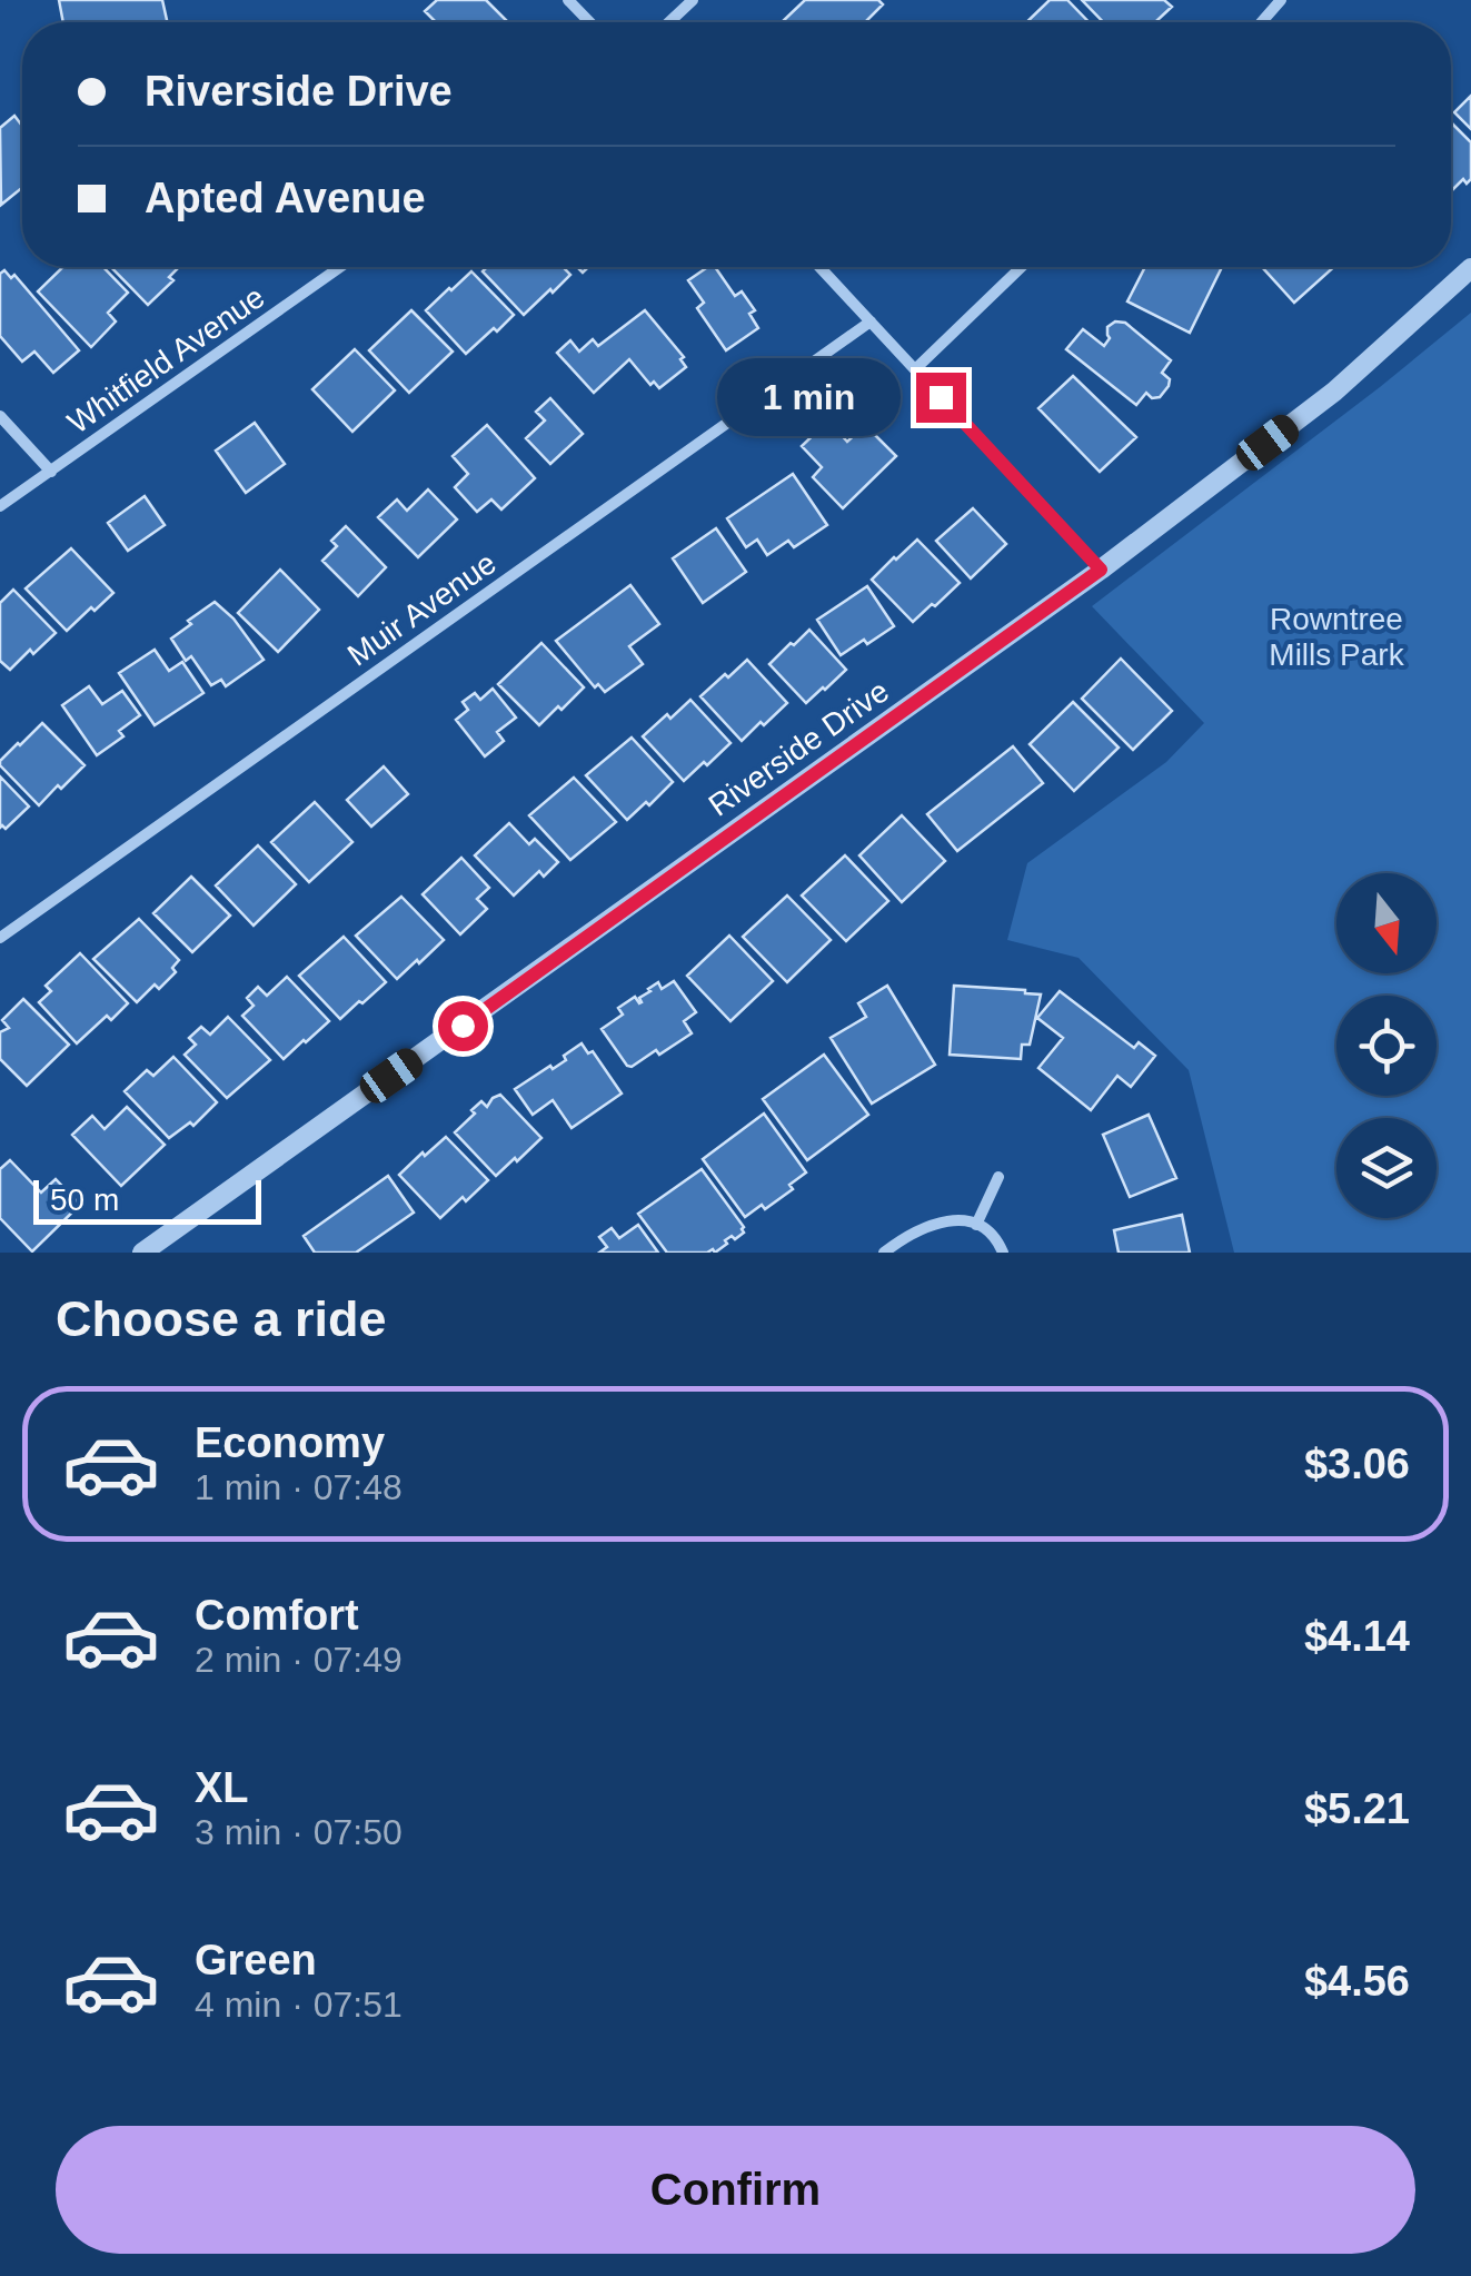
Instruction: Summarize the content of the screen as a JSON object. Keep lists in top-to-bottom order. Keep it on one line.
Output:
{"streets":{"street":["Whitfield Avenue","Muir Avenue","Riverside Drive"]},"parks":["Rowntree Mills Park"],"scale_bar":"50 m","north":"bottom","page":{"banner":["Riverside Drive","Apted Avenue"],"bubble":"1 min","scale":"50 m","heading":"Choose a ride","list":[{"name":"Economy","note":"1 min · 07:48","value":"$3.06"},{"name":"Comfort","note":"2 min · 07:49","value":"$4.14"},{"name":"XL","note":"3 min · 07:50","value":"$5.21"},{"name":"Green","note":"4 min · 07:51","value":"$4.56"}],"buttons":"Confirm"}}
